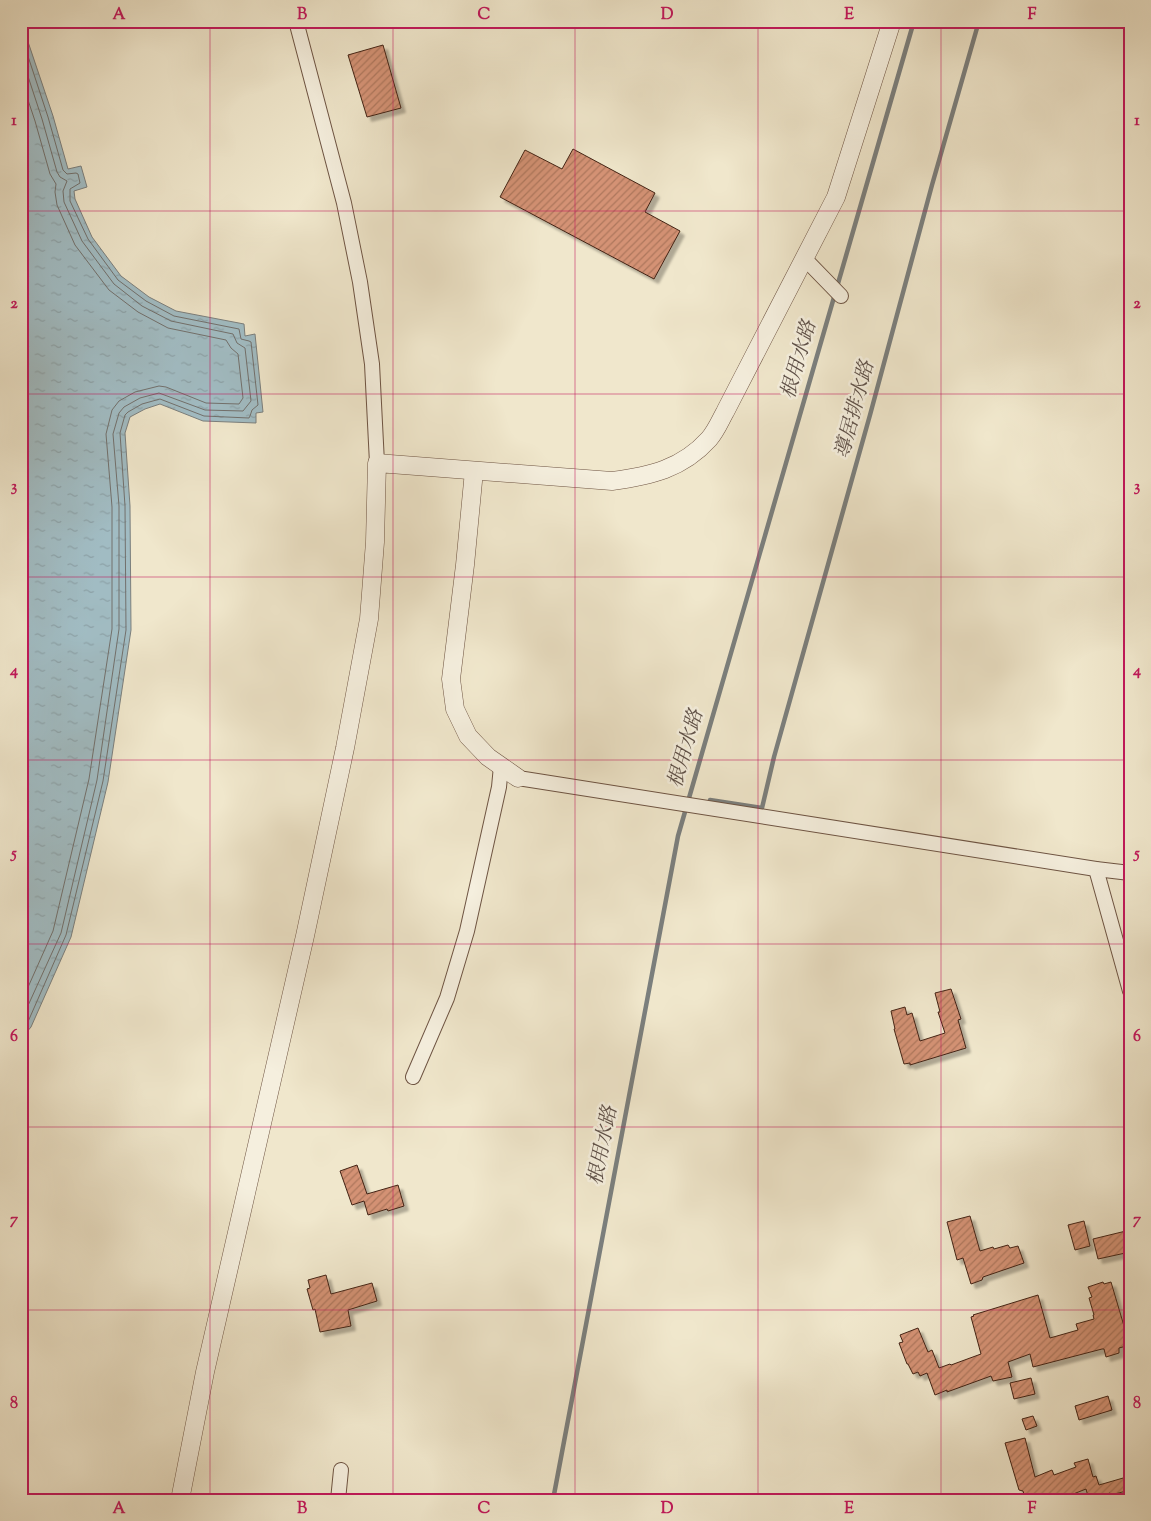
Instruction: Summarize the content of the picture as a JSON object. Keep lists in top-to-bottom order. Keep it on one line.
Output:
{"water":["根用水路","導居排水路"],"grid":{"columns":["A","B","C","D","E","F"],"rows":["1","2","3","4","5","6","7","8"]}}
